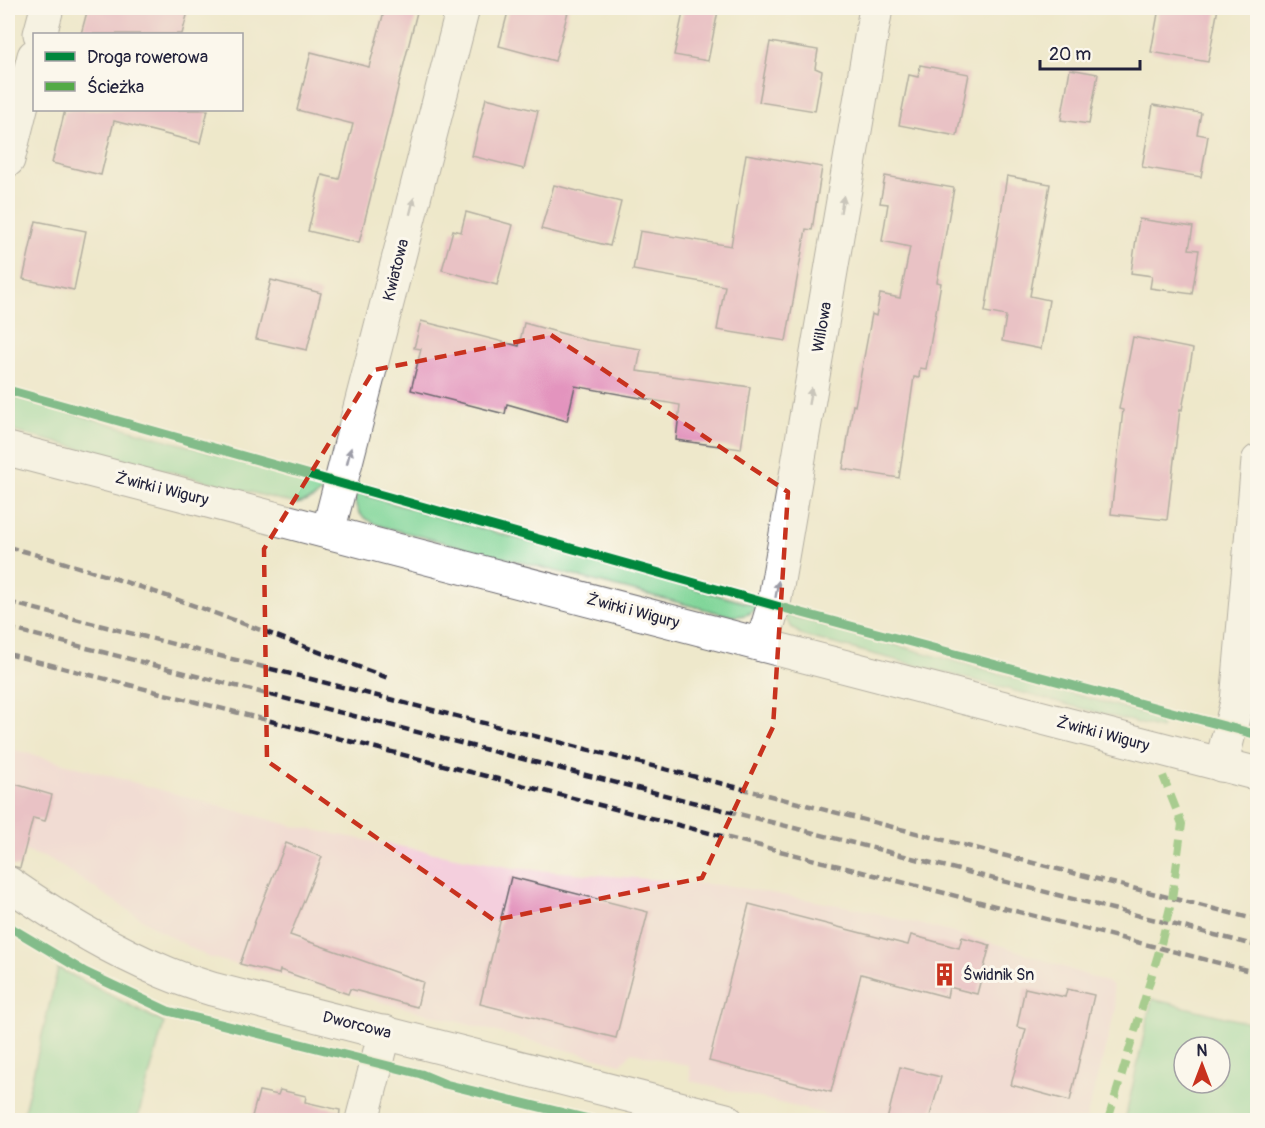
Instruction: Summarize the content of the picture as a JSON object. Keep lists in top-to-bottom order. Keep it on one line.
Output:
{"streets":{"street":["Kwiatowa","Willowa","Żwirki i Wigury","Dworcowa"]},"crossings":[["Kwiatowa","Żwirki i Wigury"],["Willowa","Żwirki i Wigury"]],"one_way":["Kwiatowa","Willowa"],"places":{"building":["Świdnik Sn"]},"legend":["Droga rowerowa","Ścieżka"],"scale_bar":"20 m","north":"top"}
